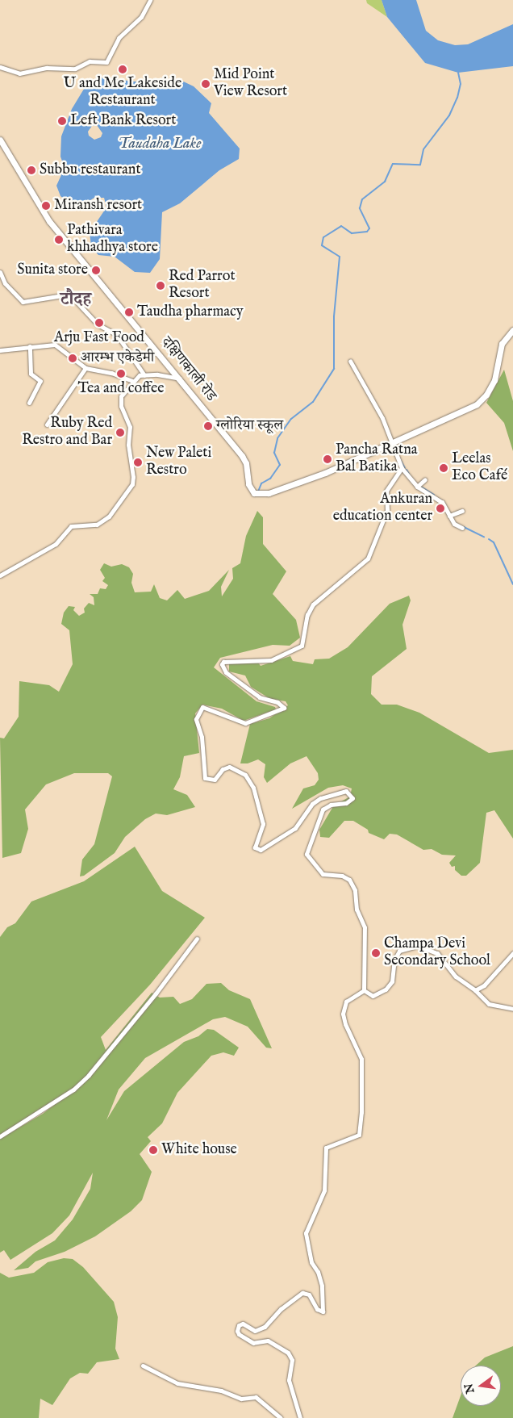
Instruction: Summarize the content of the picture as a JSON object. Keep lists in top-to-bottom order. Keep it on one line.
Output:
{"streets":{"main road":["दक्षिणकाली रोड"]},"districts":["टौदह"],"water":["Taudaha Lake"],"places":["U and Me Lakeside Restaurant","Mid Point View Resort","Left Bank Resort","Subbu restaurant","Miransh resort","Pathivara khhadhya store","Sunita store","Red Parrot Resort","Taudha pharmacy","Arju Fast Food","आरम्भ एकेडेमी","Tea and coffee","ग्लोरिया स्कूल","Ruby Red Restro and Bar","Pancha Ratna Bal Batika","New Paleti Restro","Leelas Eco Café","Ankuran education center","Champa Devi Secondary School","White house"],"north":"left"}
